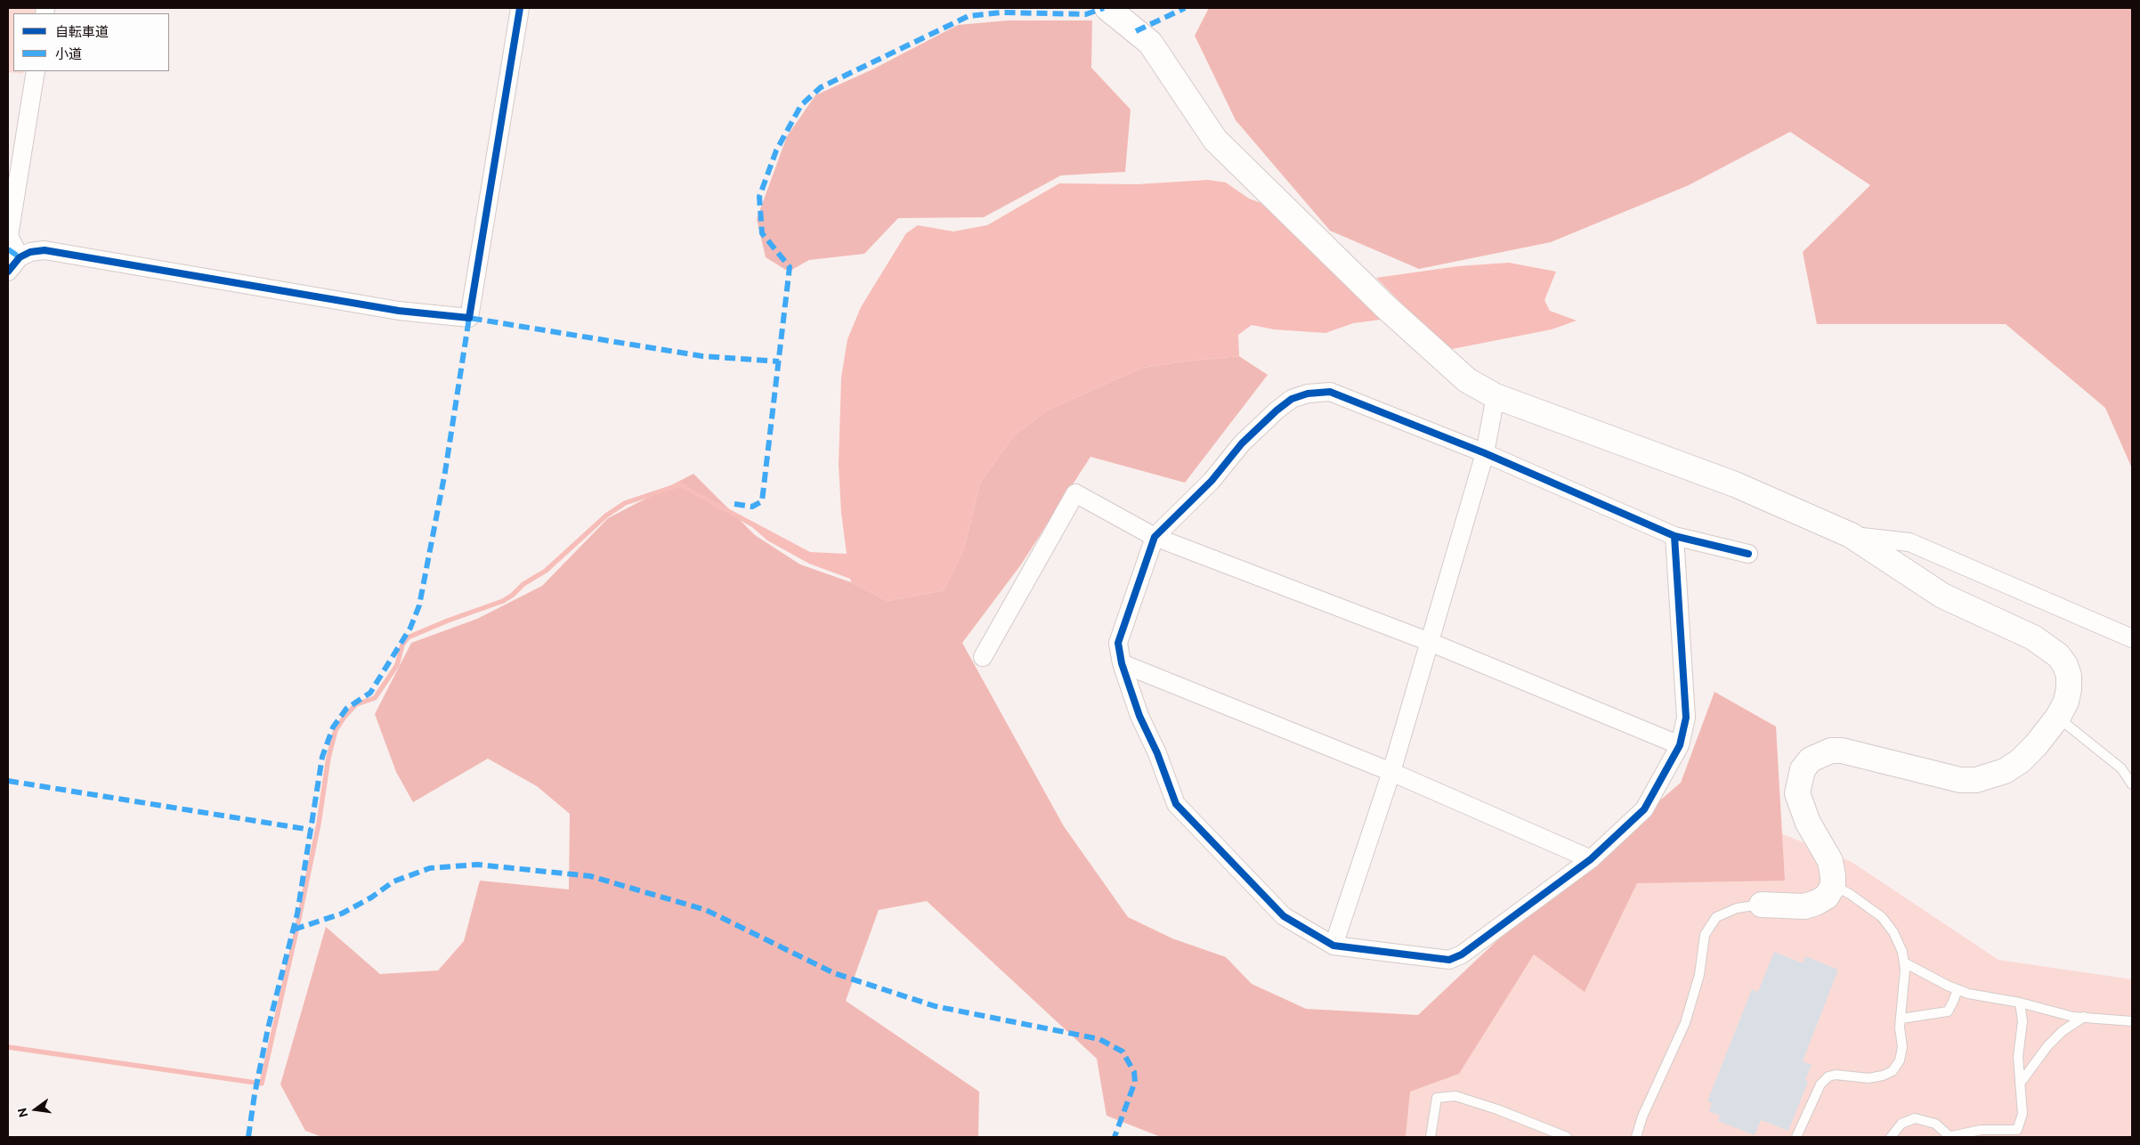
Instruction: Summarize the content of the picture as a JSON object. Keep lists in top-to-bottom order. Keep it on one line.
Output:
{"legend":["自転車道","小道"],"north":"left"}
